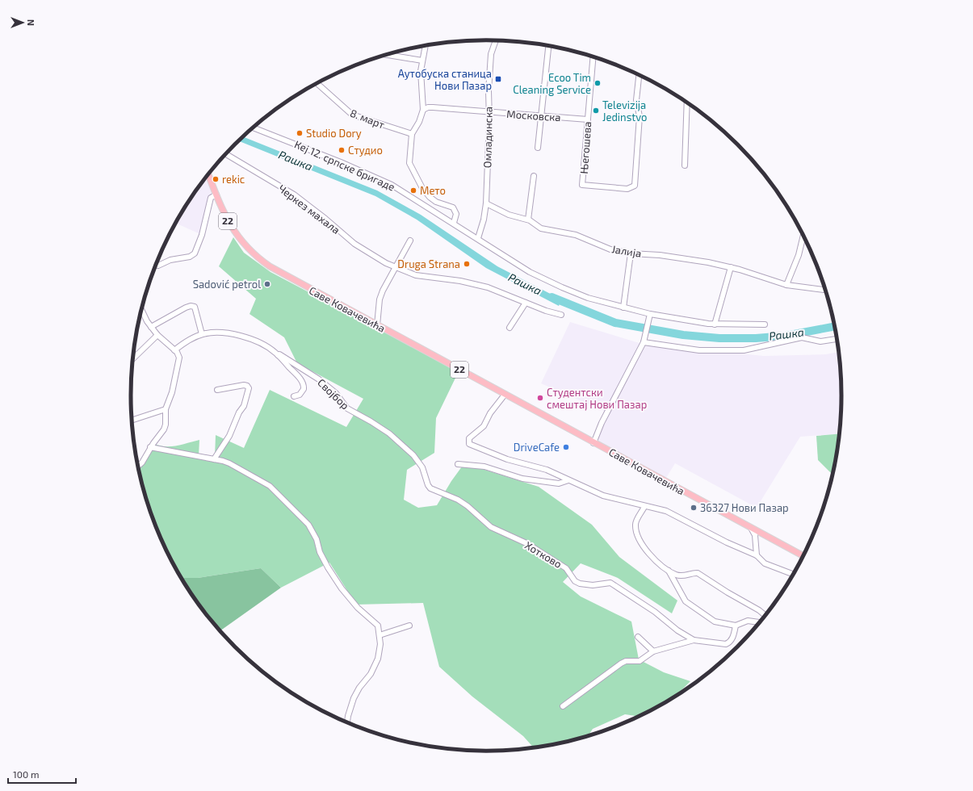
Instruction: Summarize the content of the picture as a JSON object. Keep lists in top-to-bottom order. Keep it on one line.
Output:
{"streets":{"main road":["22","Саве Ковачевића"],"street":["Московска","8. март","Омладинска","Његошева","Кеј 12. српске бригаде","Черкез махала","Јалија","Својбор","Хотково"]},"crossings":[["Московска","Омладинска"],["Московска","Његошева"],["Омладинска","Кеј 12. српске бригаде"],["Омладинска","Јалија"],["Својбор","Хотково"]],"water":["Рашка"],"places":{"transit":["Аутобуска станица Нови Пазар"],"other":["Ecoo Tim Cleaning Service","Televizija Jedinstvo","Studio Dory","Студио","rekic","Мето","Druga Strana","Sadović petrol","Студентски смештај Нови Пазар","DriveCafe","36327 Нови Пазар"]},"scale_bar":"100 m","north":"right"}
